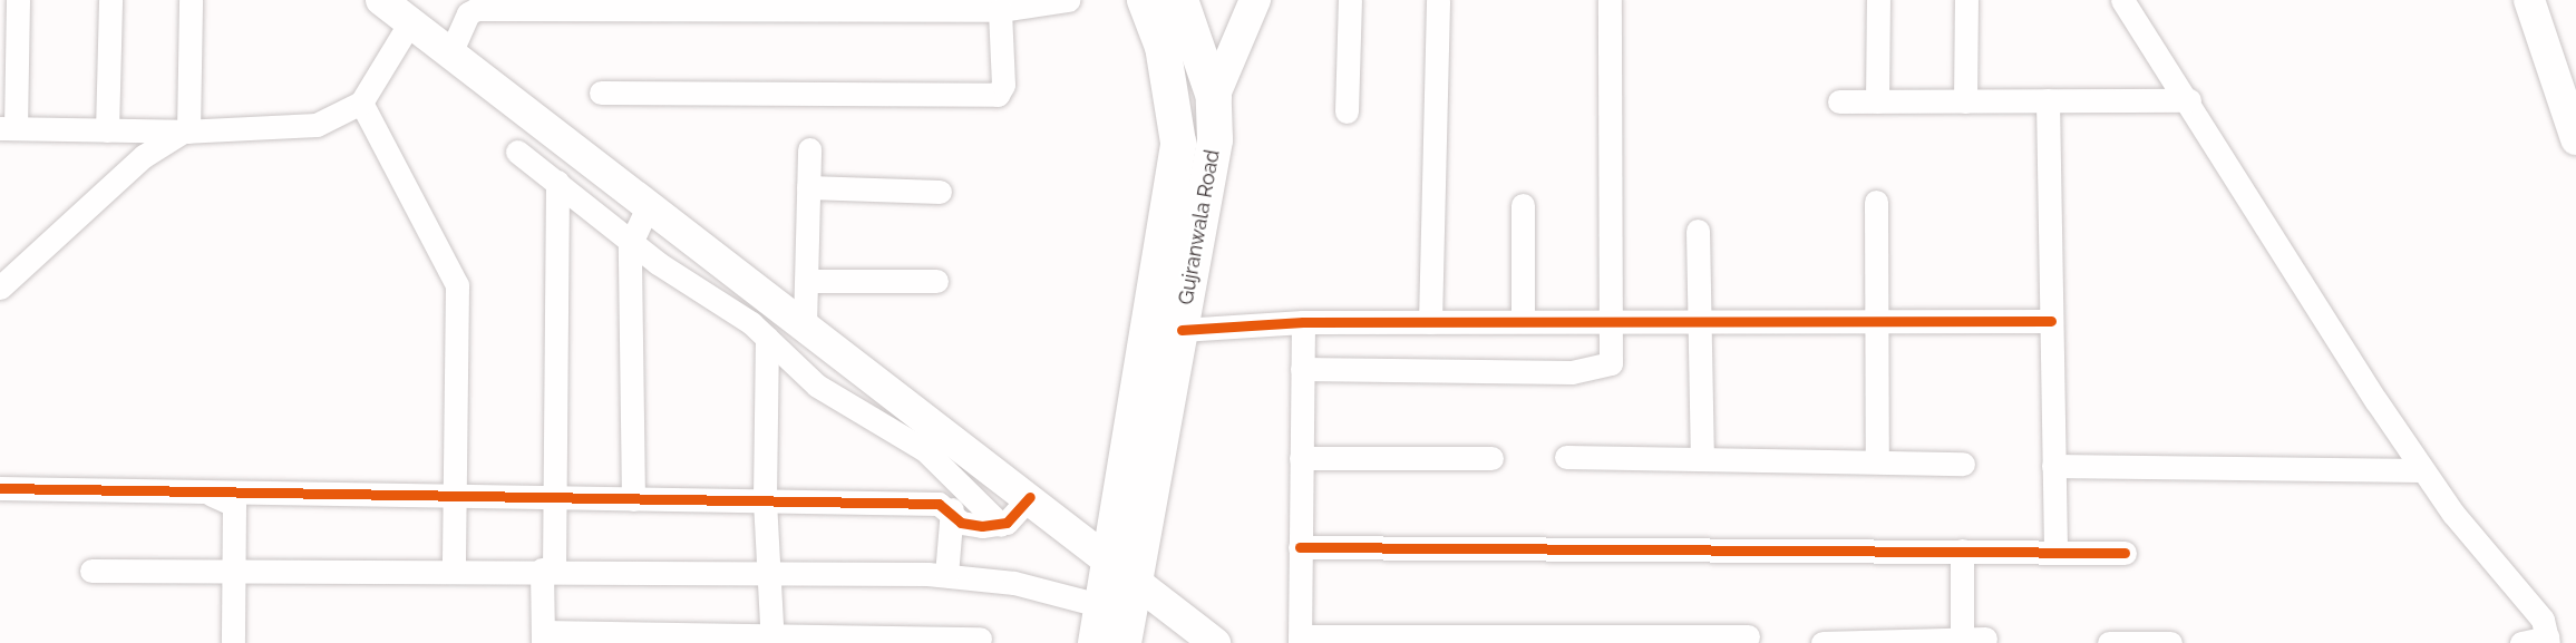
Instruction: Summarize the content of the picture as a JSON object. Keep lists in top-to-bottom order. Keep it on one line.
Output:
{"streets":{"highway":["Gujranwala Road"]}}
